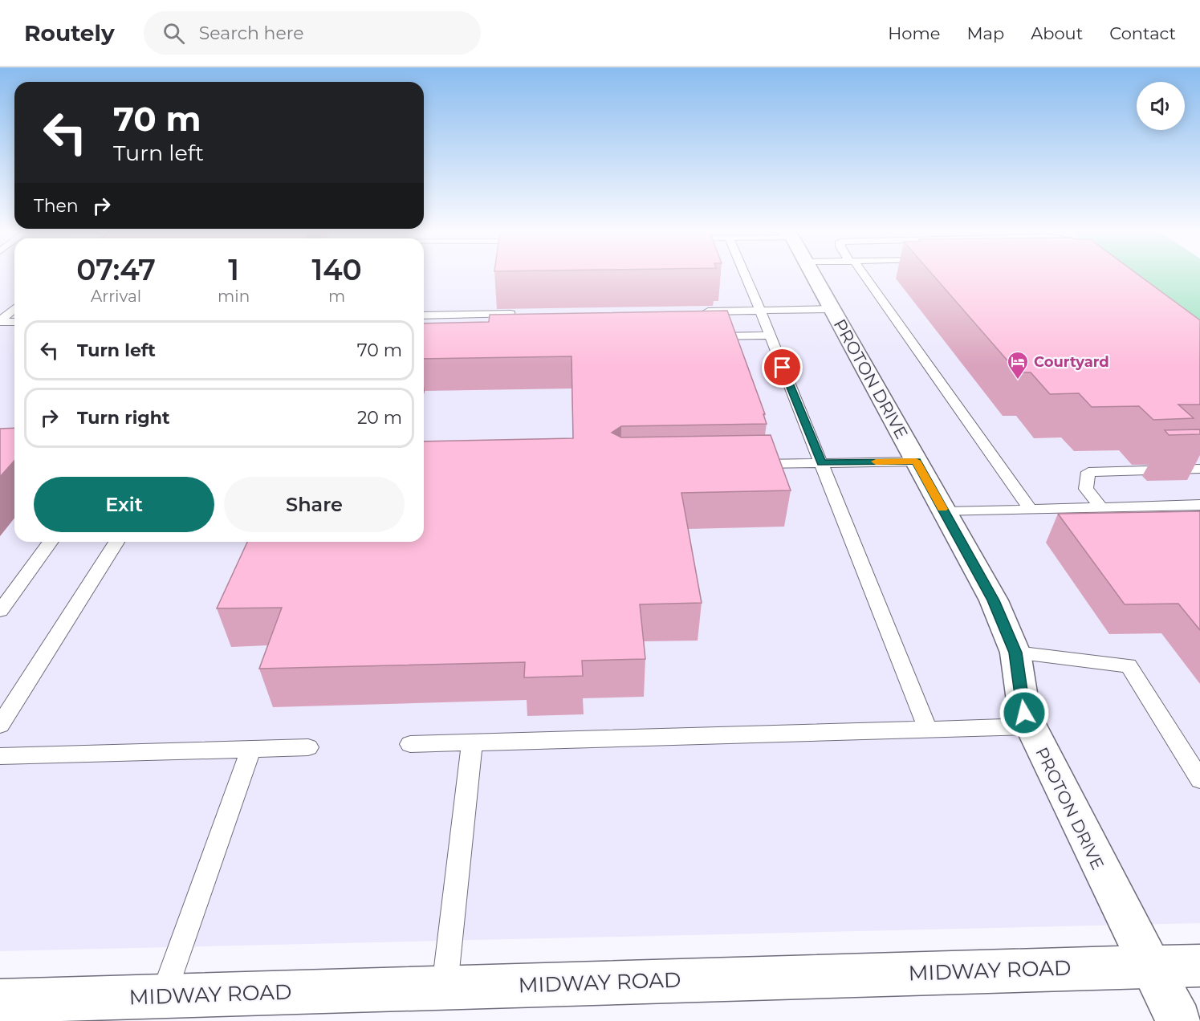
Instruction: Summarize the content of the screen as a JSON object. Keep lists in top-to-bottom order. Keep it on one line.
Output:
{"streets":{"street":["PROTON DRIVE","MIDWAY ROAD"]},"crossings":[["PROTON DRIVE","MIDWAY ROAD"]],"places":{"hotel":["Courtyard"]},"page":{"header":"Routely","search":"Search here","nav":["Home","Map","About","Contact"],"turn":["70 m","Turn left"],"then":"Then","eta":["07:47","Arrival","1","min","140","m"],"list":[{"name":"Turn left","value":"70 m"},{"name":"Turn right","value":"20 m"}],"buttons":["Exit","Share"]}}
